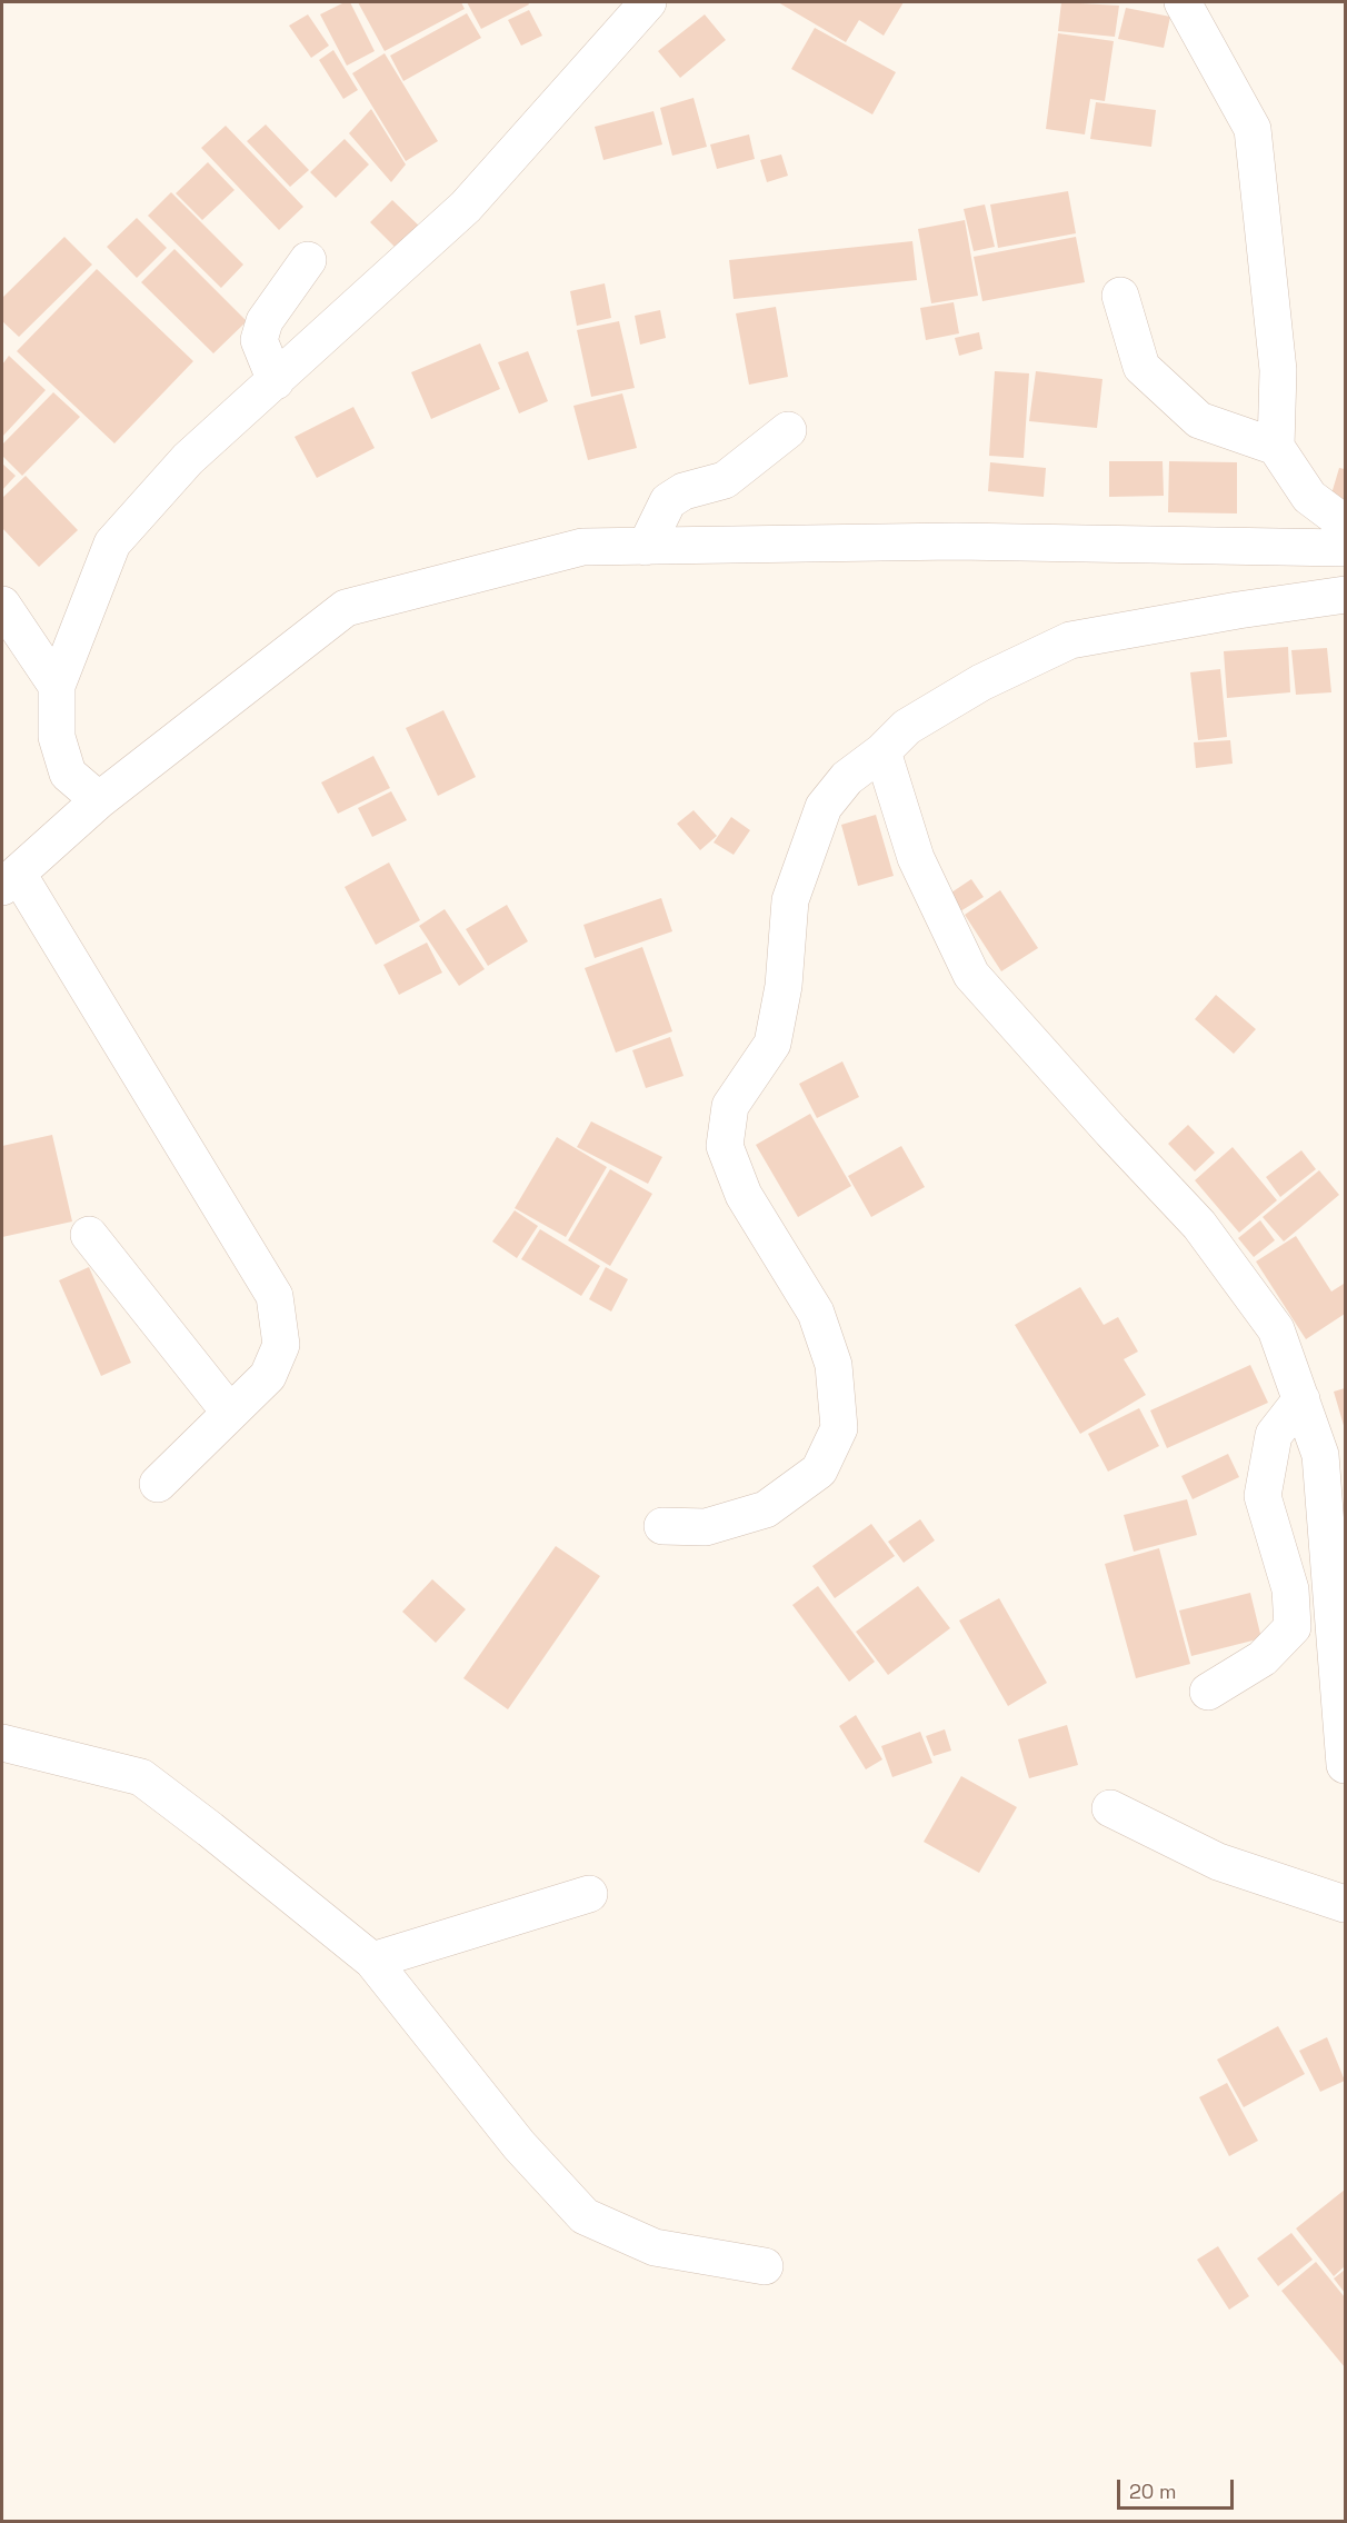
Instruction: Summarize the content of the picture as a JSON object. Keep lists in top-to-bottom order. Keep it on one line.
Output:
{"scale_bar":"20 m"}
